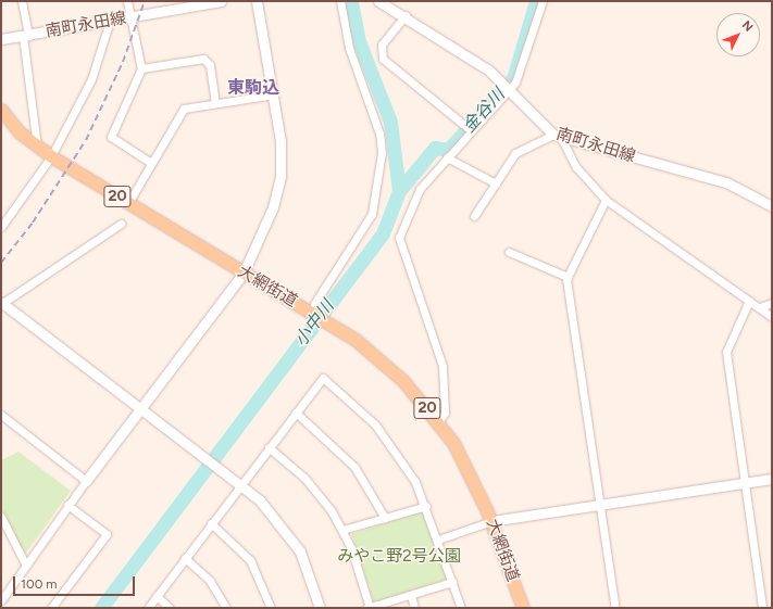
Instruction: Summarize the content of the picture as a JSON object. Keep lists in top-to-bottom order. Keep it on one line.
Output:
{"streets":{"main road":["20","大網街道"],"street":["南町永田線"]},"districts":["東駒込"],"water":["金谷川","小中川"],"parks":["みやこ野2号公園"],"scale_bar":"100 m","north":"top right"}
